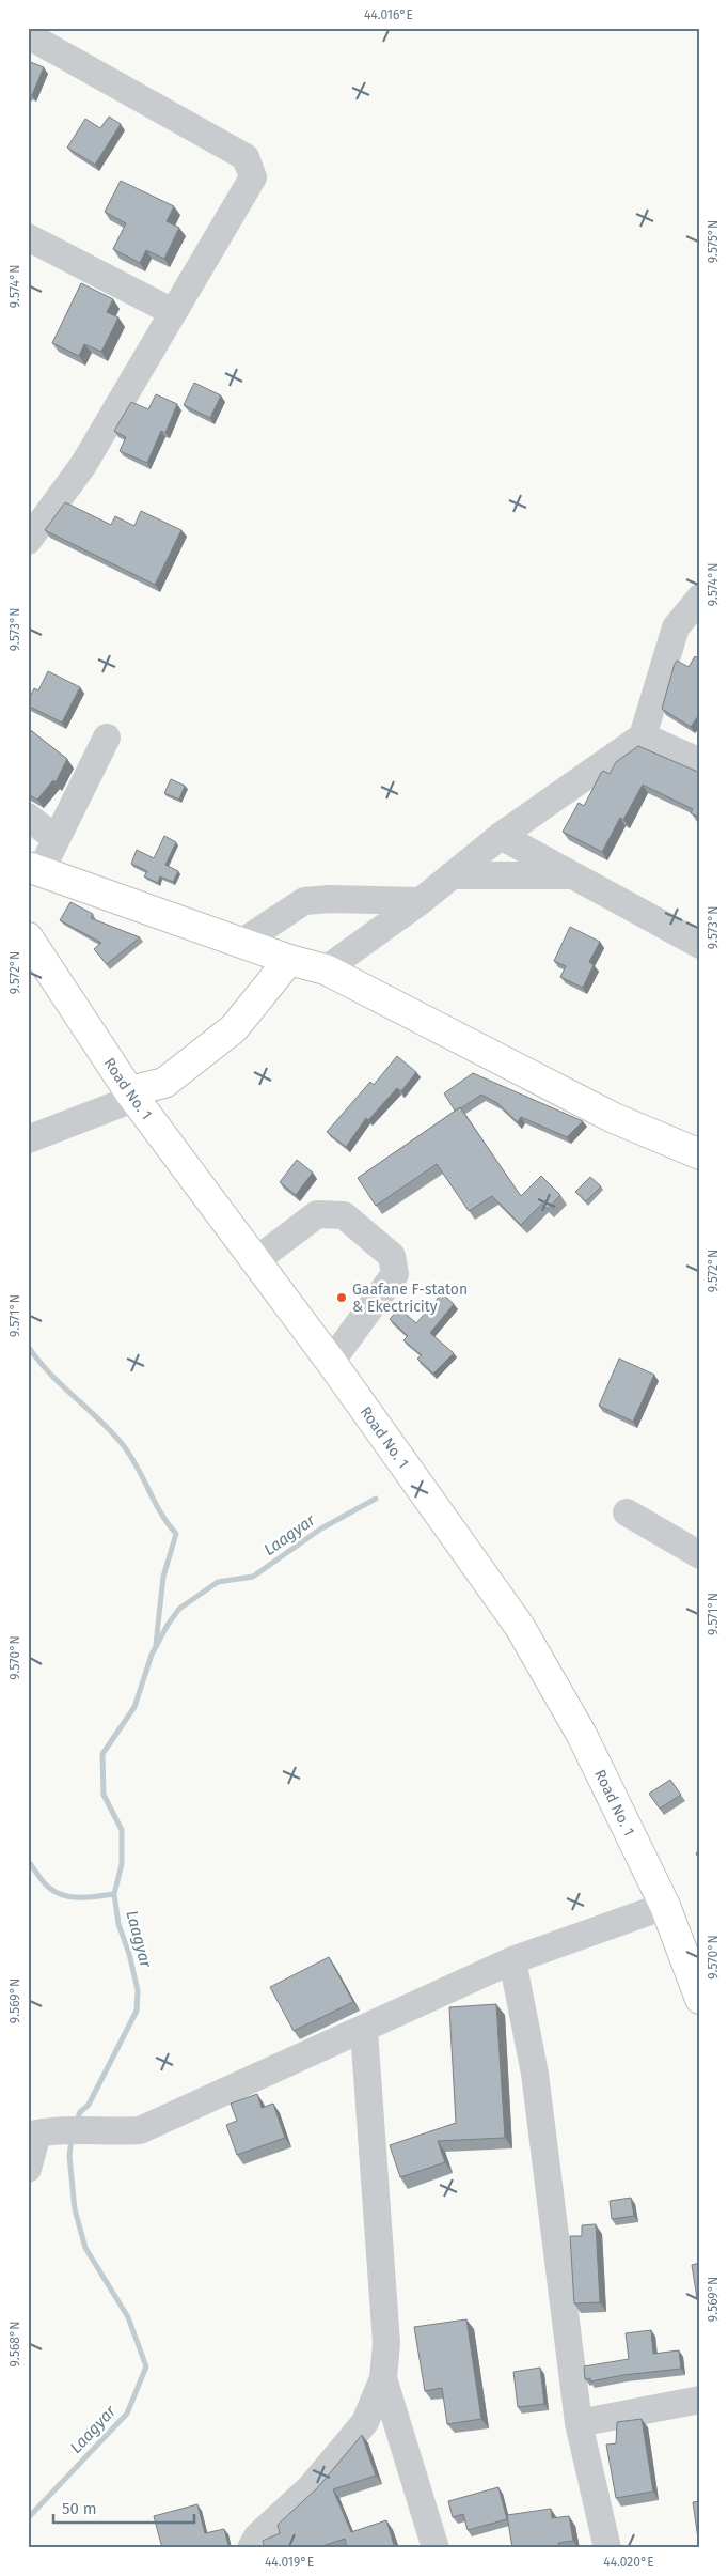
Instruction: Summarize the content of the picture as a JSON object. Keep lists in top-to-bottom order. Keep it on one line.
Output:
{"streets":{"main road":["Road No. 1"]},"water":["Laagyar"],"places":["Gaafane F-staton & Ekectricity"],"scale_bar":"50 m","coordinates":["44.016°E","9.575°N","9.574°N","9.573°N","9.572°N","9.571°N","9.570°N","9.569°N","9.568°N","44.019°E","44.020°E"]}
